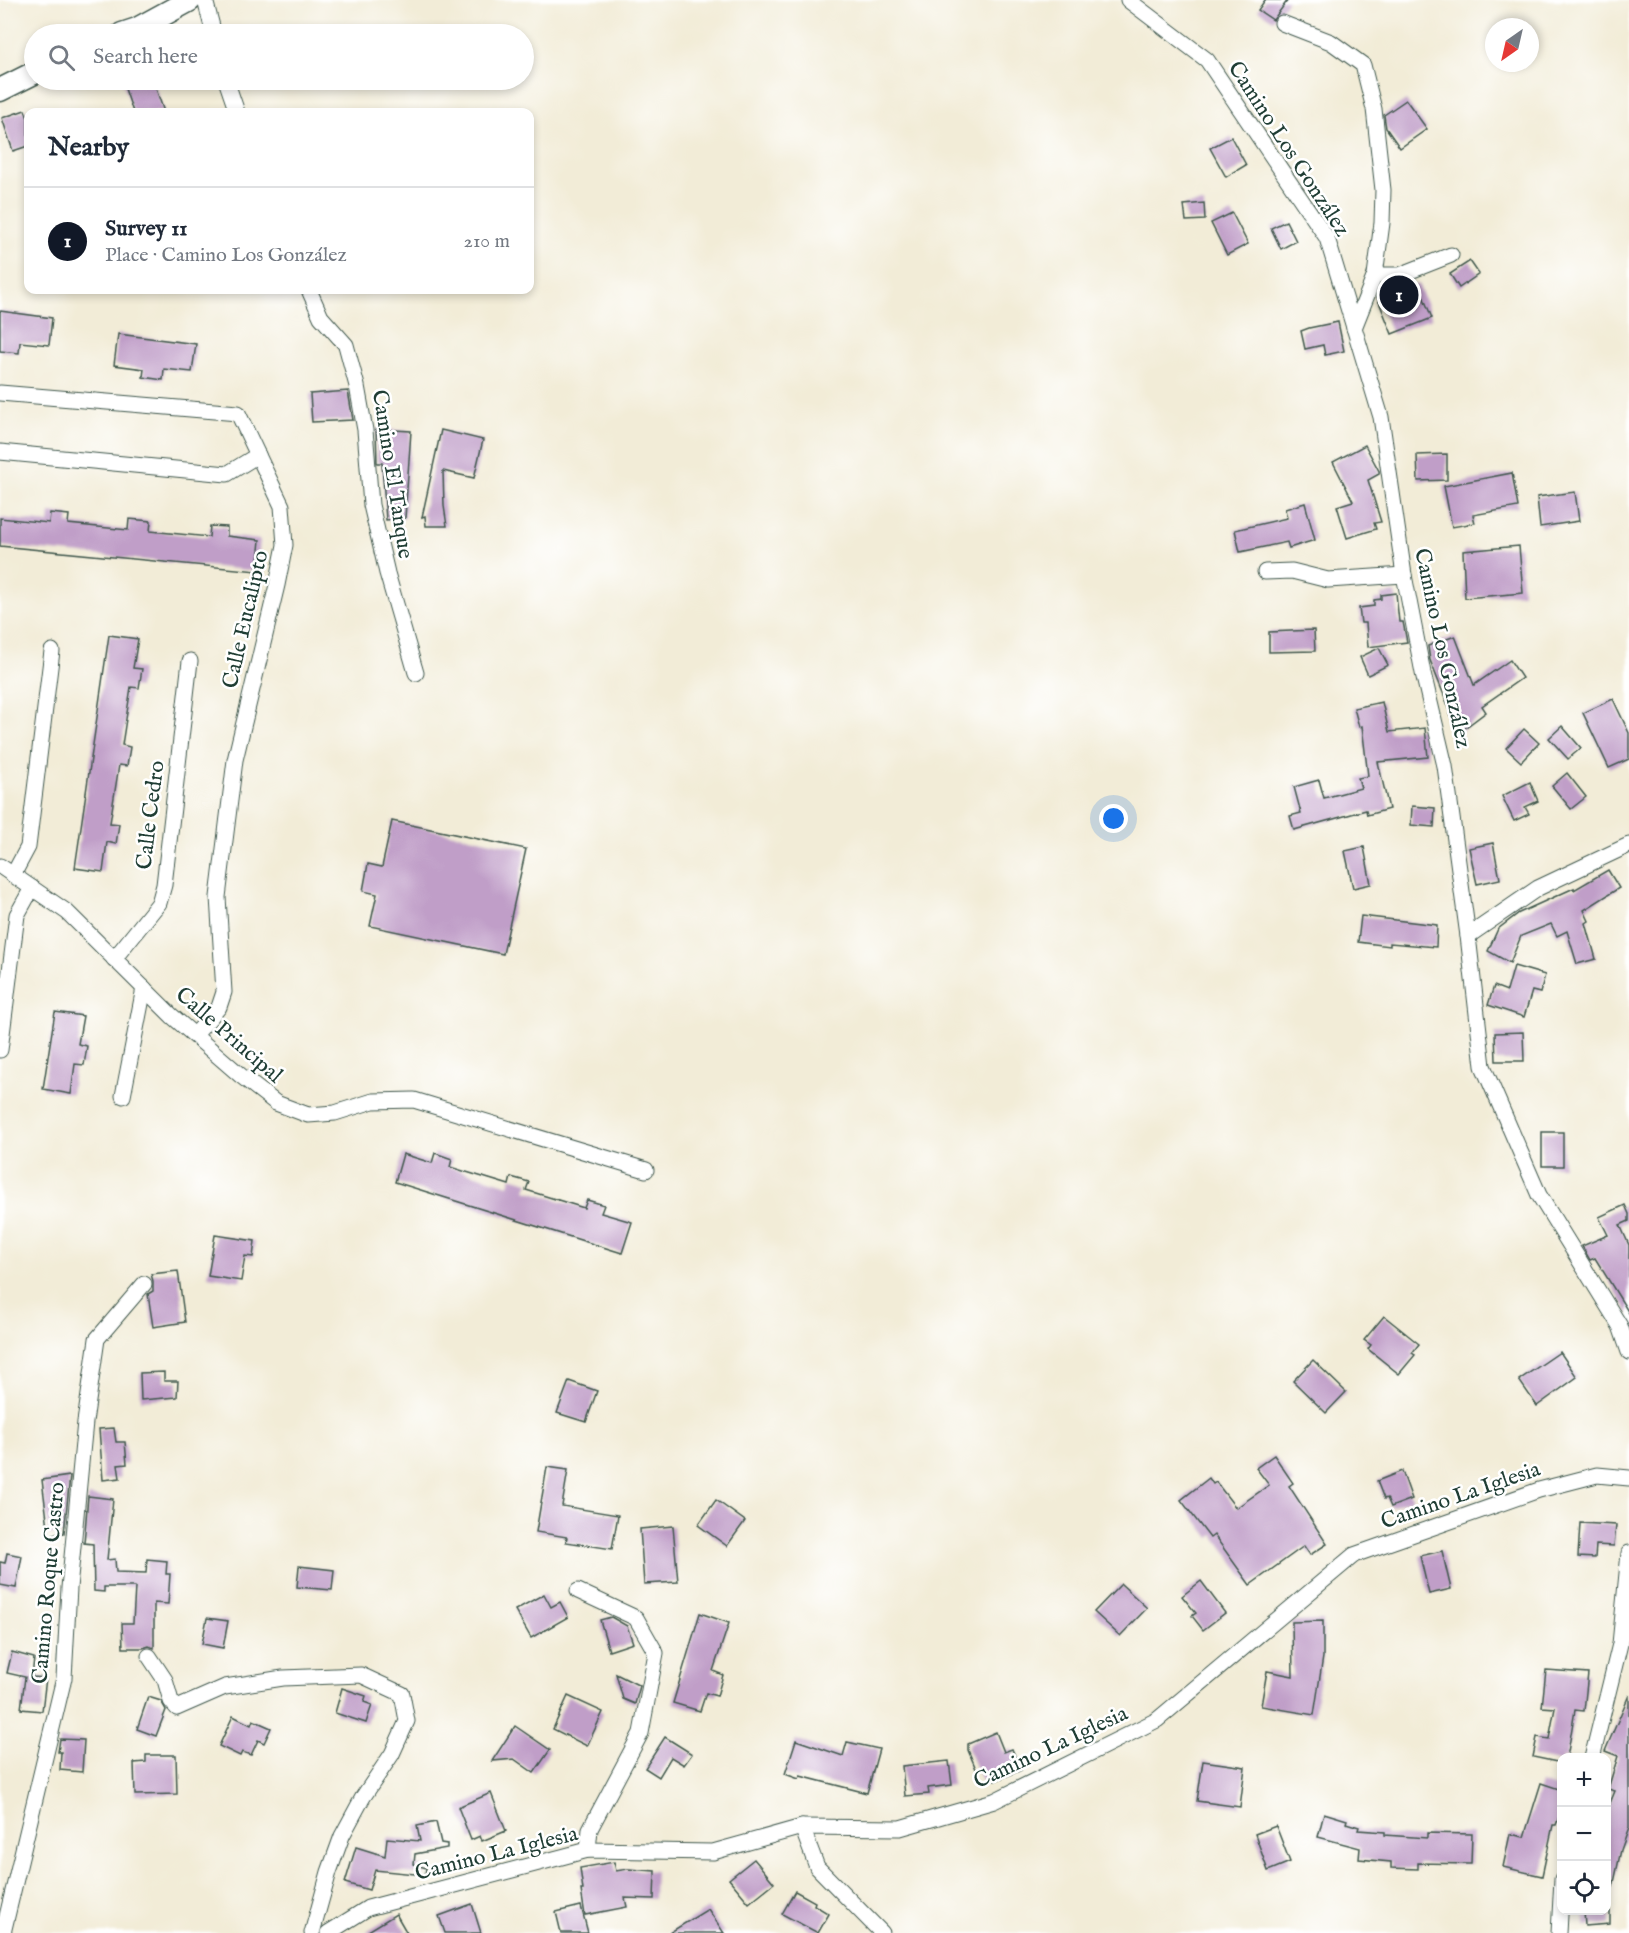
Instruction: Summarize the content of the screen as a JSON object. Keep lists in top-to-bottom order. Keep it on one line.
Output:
{"streets":{"street":["Camino Los González","Camino El Tanque","Calle Eucalipto","Calle Cedro","Calle Principal","Camino La Iglesia","Camino Roque Castro"]},"crossings":[["Calle Eucalipto","Calle Principal"],["Calle Cedro","Calle Principal"]],"north":"bottom left","page":{"search":"Search here","heading":"Nearby","list":[{"mark":"1","name":"Survey 11","note":"Place · Camino Los González","value":"210 m"}],"pins":"1","map_buttons":["+","−"]}}
